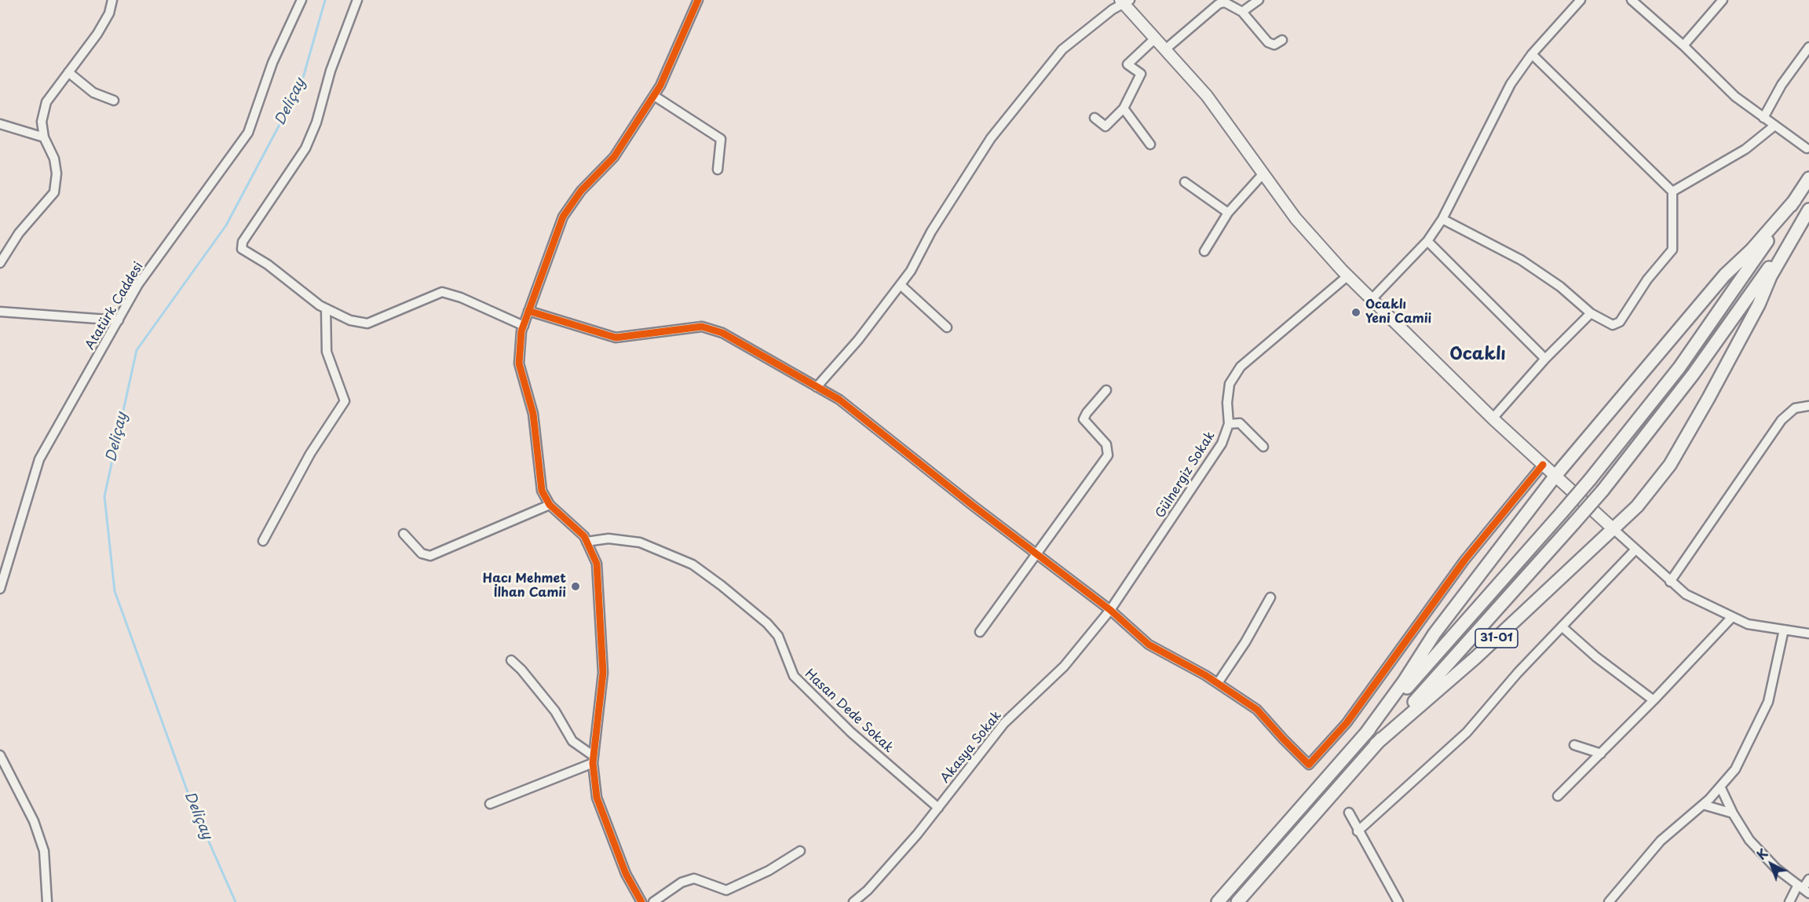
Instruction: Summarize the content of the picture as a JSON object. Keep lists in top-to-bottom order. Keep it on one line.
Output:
{"streets":{"highway":["31-01"],"street":["Atatürk Caddesi","Gülnergiz Sokak","Hasan Dede Sokak","Akasya Sokak"]},"crossings":[["Gülnergiz Sokak","Akasya Sokak"],["Hasan Dede Sokak","Akasya Sokak"]],"districts":["Ocaklı"],"water":["Deliçay"],"places":["Ocaklı Yeni Camii","Hacı Mehmet İlhan Camii"],"north":"top left"}
